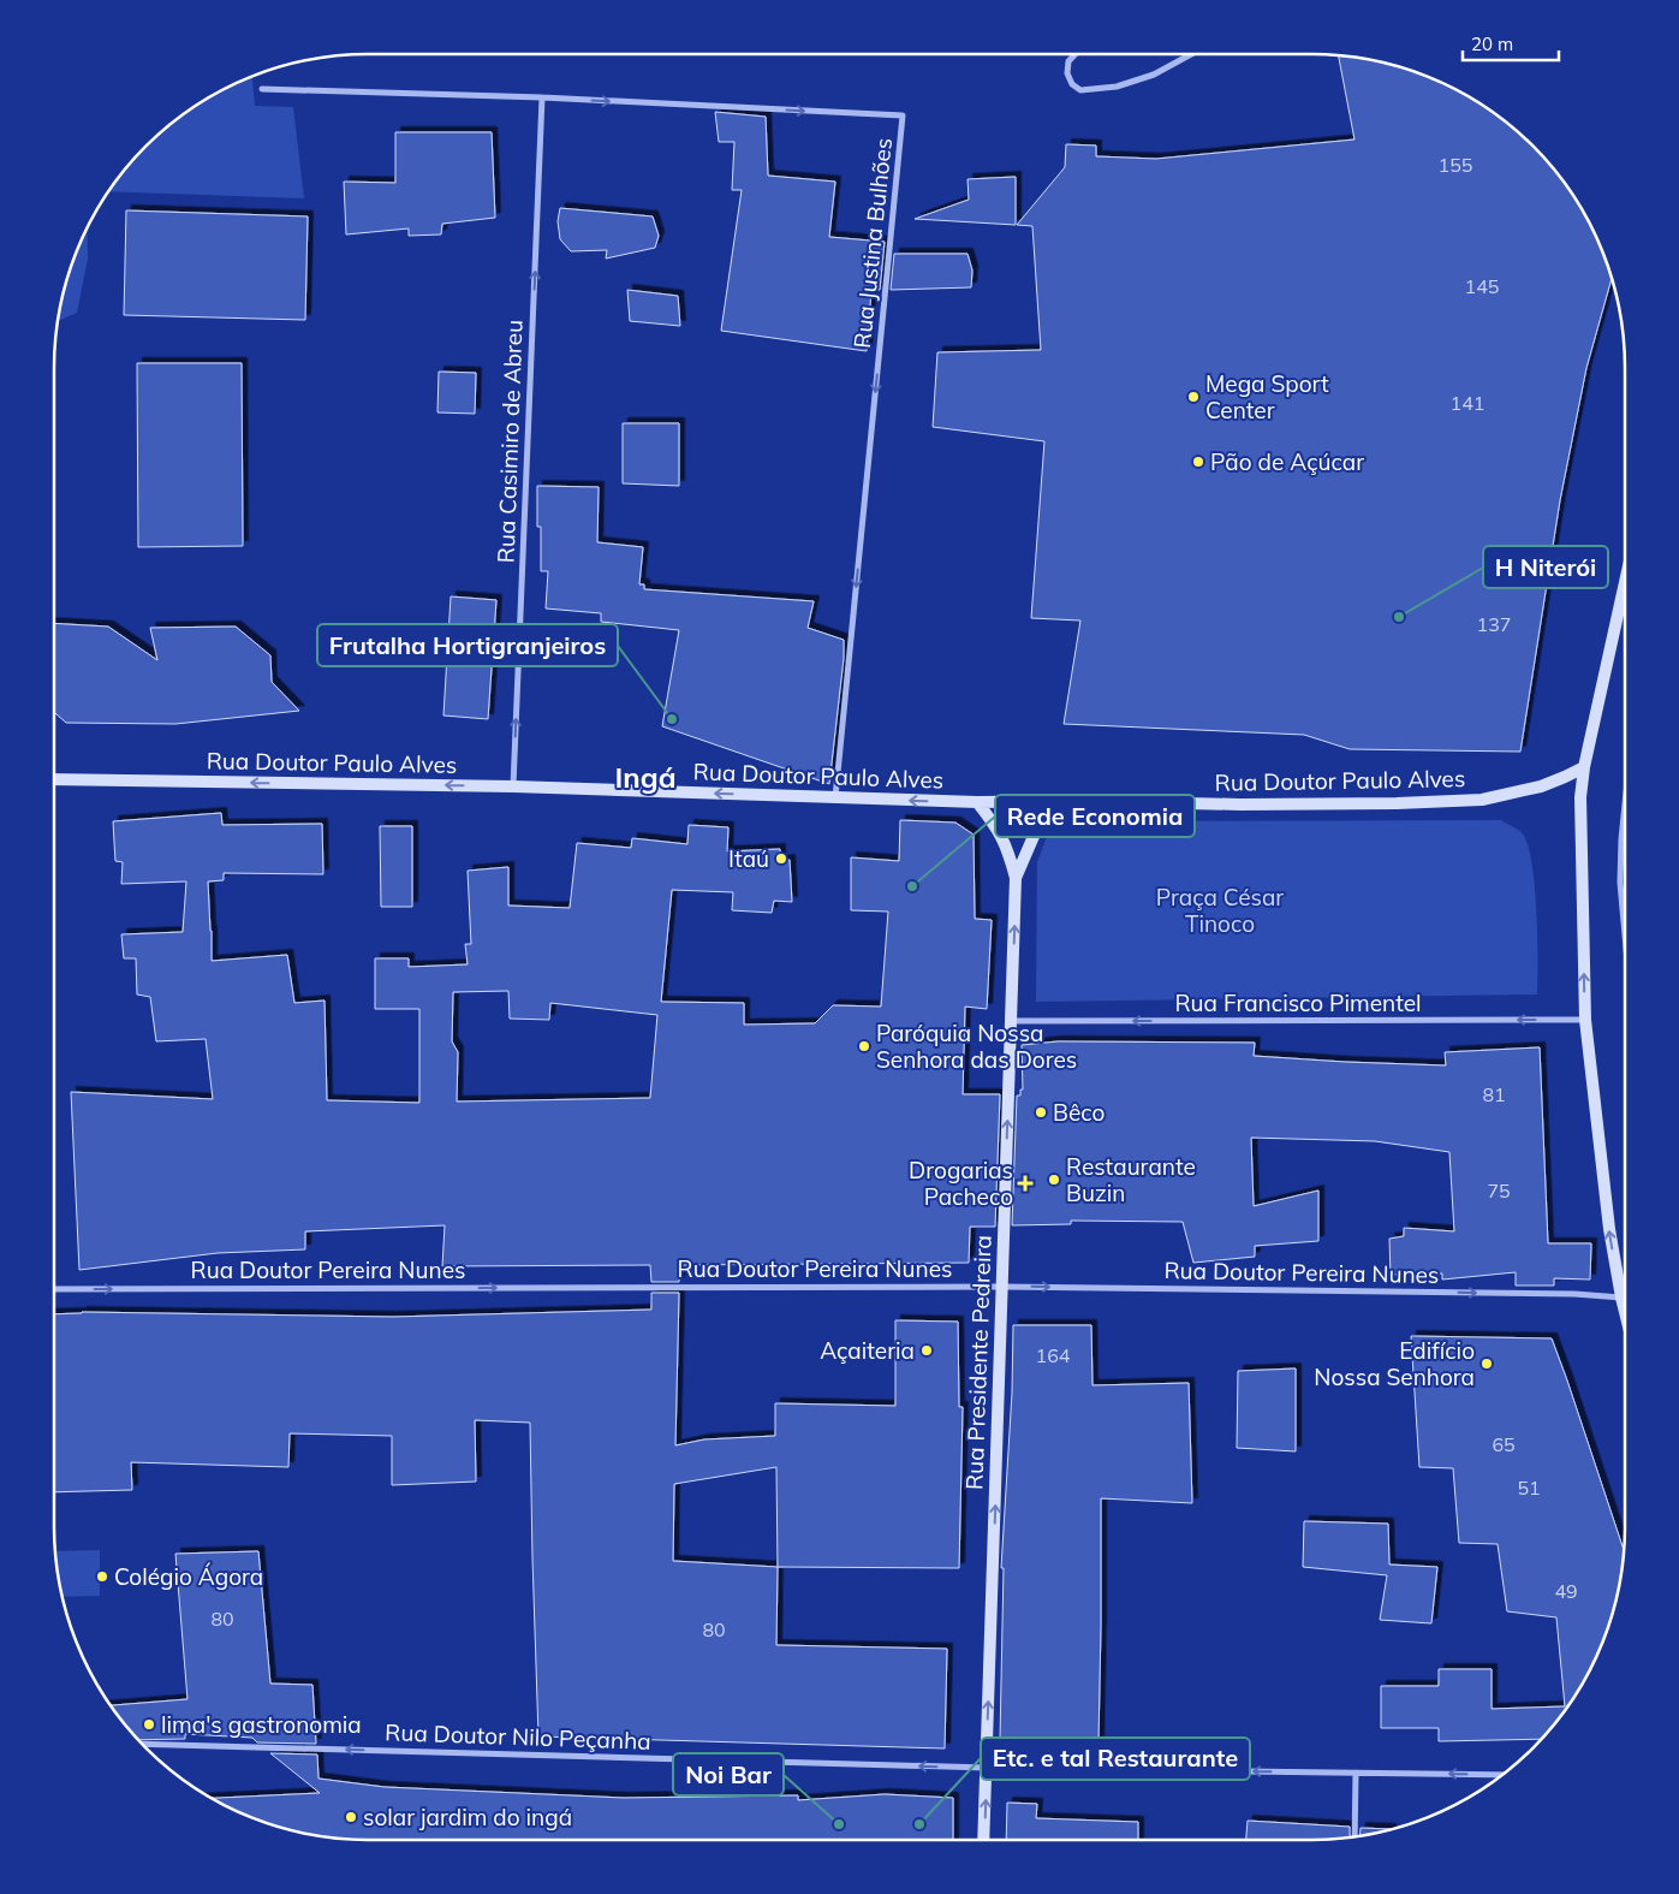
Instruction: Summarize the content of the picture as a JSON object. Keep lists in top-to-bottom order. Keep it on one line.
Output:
{"streets":{"main road":["Rua Doutor Paulo Alves","Rua Presidente Pedreira"],"street":["Rua Justina Bulhões","Rua Casimiro de Abreu","Rua Francisco Pimentel","Rua Doutor Pereira Nunes","Rua Doutor Nilo Peçanha"]},"crossings":[["Rua Justina Bulhões","Rua Casimiro de Abreu"],["Rua Justina Bulhões","Rua Doutor Paulo Alves"],["Rua Casimiro de Abreu","Rua Doutor Paulo Alves"],["Rua Doutor Paulo Alves","Rua Presidente Pedreira"],["Rua Francisco Pimentel","Rua Presidente Pedreira"],["Rua Doutor Pereira Nunes","Rua Presidente Pedreira"],["Rua Presidente Pedreira","Rua Doutor Nilo Peçanha"]],"one_way":["Rua Casimiro de Abreu","Rua Doutor Paulo Alves","Rua Francisco Pimentel","Rua Doutor Pereira Nunes","Rua Presidente Pedreira","Rua Doutor Nilo Peçanha"],"districts":["Ingá"],"parks":["Praça César Tinoco"],"places":{"other":["Mega Sport Center","Pão de Açúcar","H Niterói","Frutalha Hortigranjeiros","Itaú","Rede Economia","Paróquia Nossa Senhora das Dores","Bêco","Restaurante Buzin","Açaiteria","Edifício Nossa Senhora","Colégio Ágora","lima's gastronomia","solar jardim do ingá","Noi Bar","Etc. e tal Restaurante"],"health":["Drogarias Pacheco"]},"house_numbers":["155","145","141","137","81","75","164","65","51","49","80","80"],"scale_bar":"20 m"}
